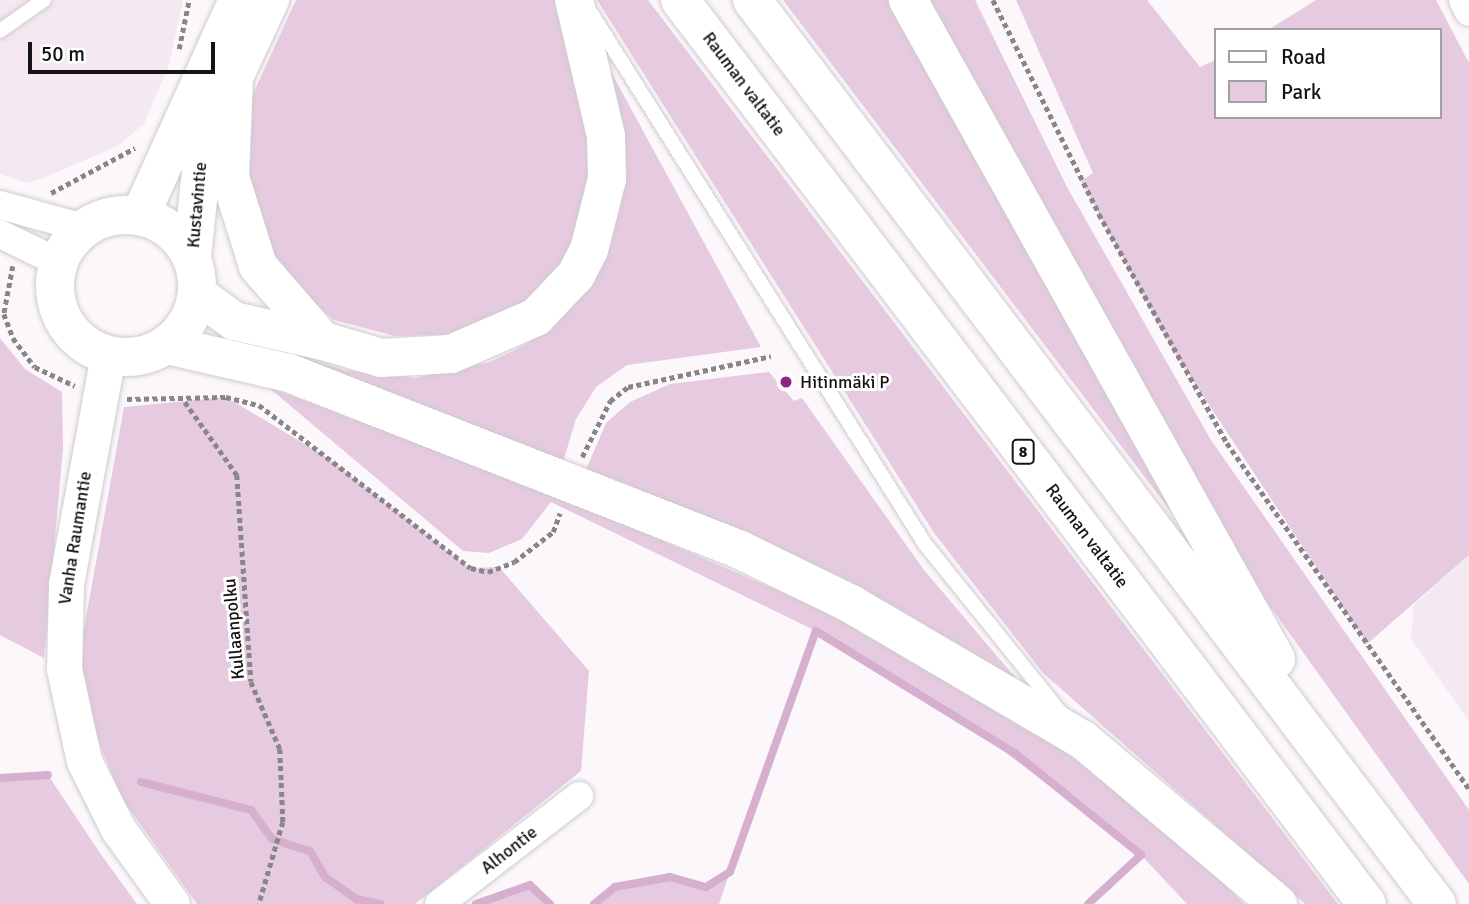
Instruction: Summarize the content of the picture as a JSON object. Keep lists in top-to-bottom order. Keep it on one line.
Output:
{"streets":{"main road":["Rauman valtatie","Kustavintie","8"],"street":["Vanha Raumantie","Alhontie"],"path":["Kullaanpolku"]},"crossings":[["Kustavintie","Vanha Raumantie"]],"places":["Hitinmäki P"],"legend":["Road","Park"],"scale_bar":"50 m"}
